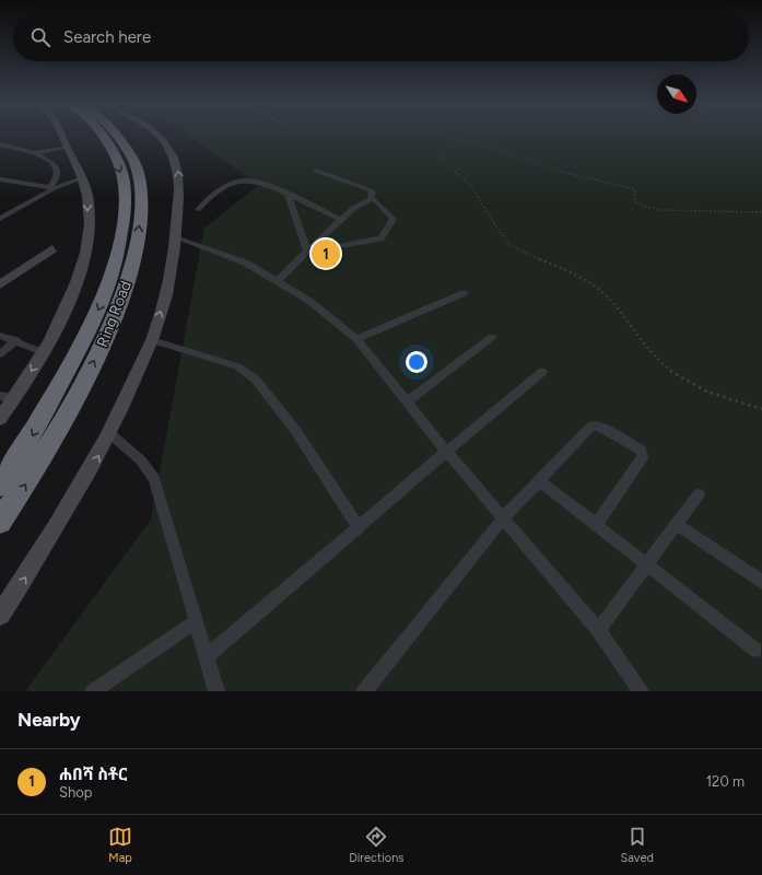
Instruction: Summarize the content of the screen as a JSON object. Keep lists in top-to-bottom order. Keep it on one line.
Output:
{"streets":{"highway":["Ring Road"]},"north":"bottom right","page":{"search":"Search here","pins":"1","heading":"Nearby","list":[{"mark":"1","name":"ሐበሻ ስቶር","note":"Shop","value":"120 m"}],"nav":["Map","Directions","Saved"]}}
